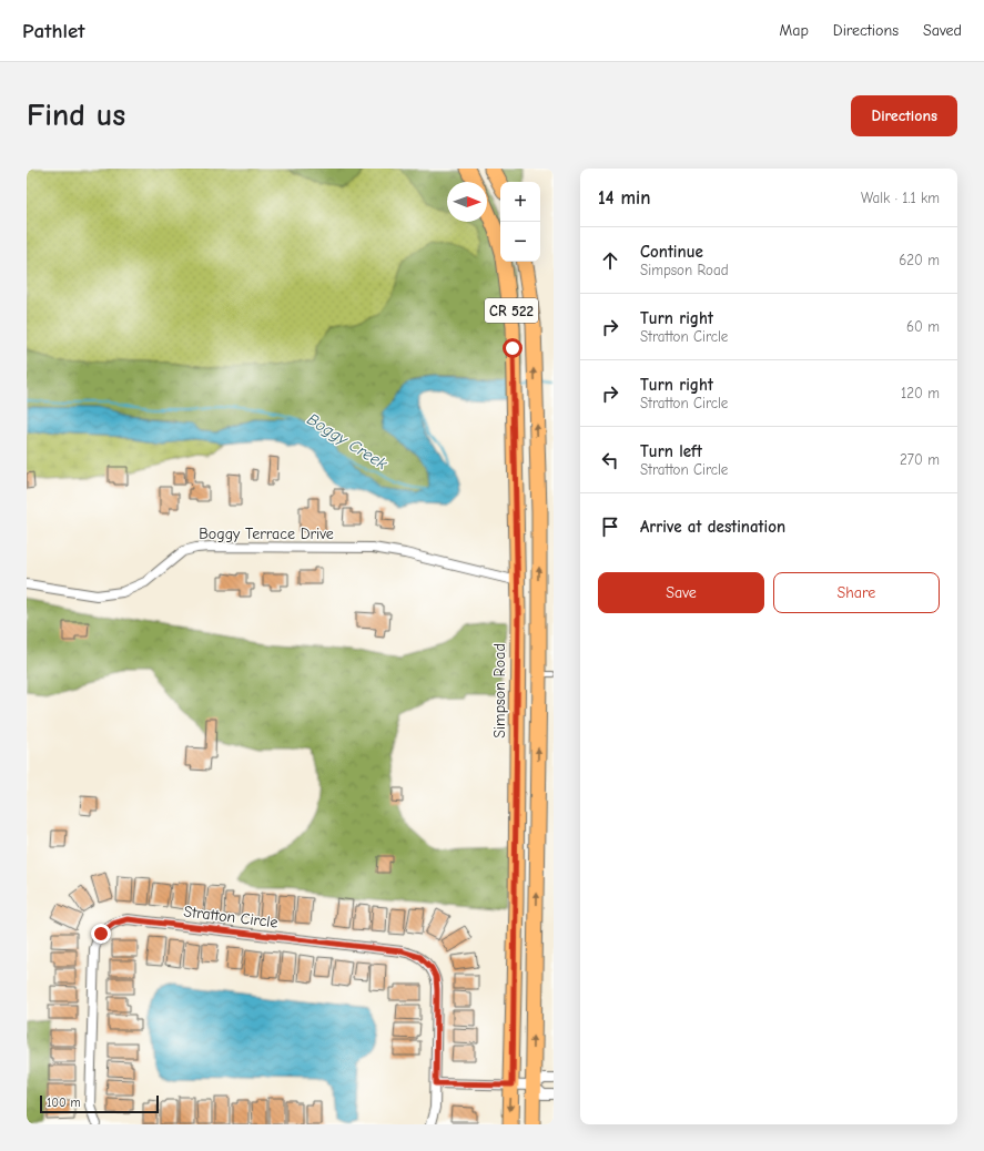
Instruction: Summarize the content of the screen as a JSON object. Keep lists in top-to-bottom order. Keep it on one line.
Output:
{"streets":{"main road":["CR 522","Simpson Road"],"street":["Boggy Terrace Drive","Stratton Circle"]},"crossings":[["Boggy Terrace Drive","Simpson Road"]],"water":["Boggy Creek"],"scale_bar":"100 m","north":"right","page":{"header":"Pathlet","nav":["Map","Directions","Saved"],"buttons":["Directions",["Save","Share"]],"title":"Find us","heading":["14 min","Walk · 1.1 km"],"map_buttons":["+","−"],"list":[["Continue","Simpson Road","620 m"],["Turn right","Stratton Circle","60 m"],["Turn right","Stratton Circle","120 m"],["Turn left","Stratton Circle","270 m"],"Arrive at destination"],"scale":"100 m"}}
